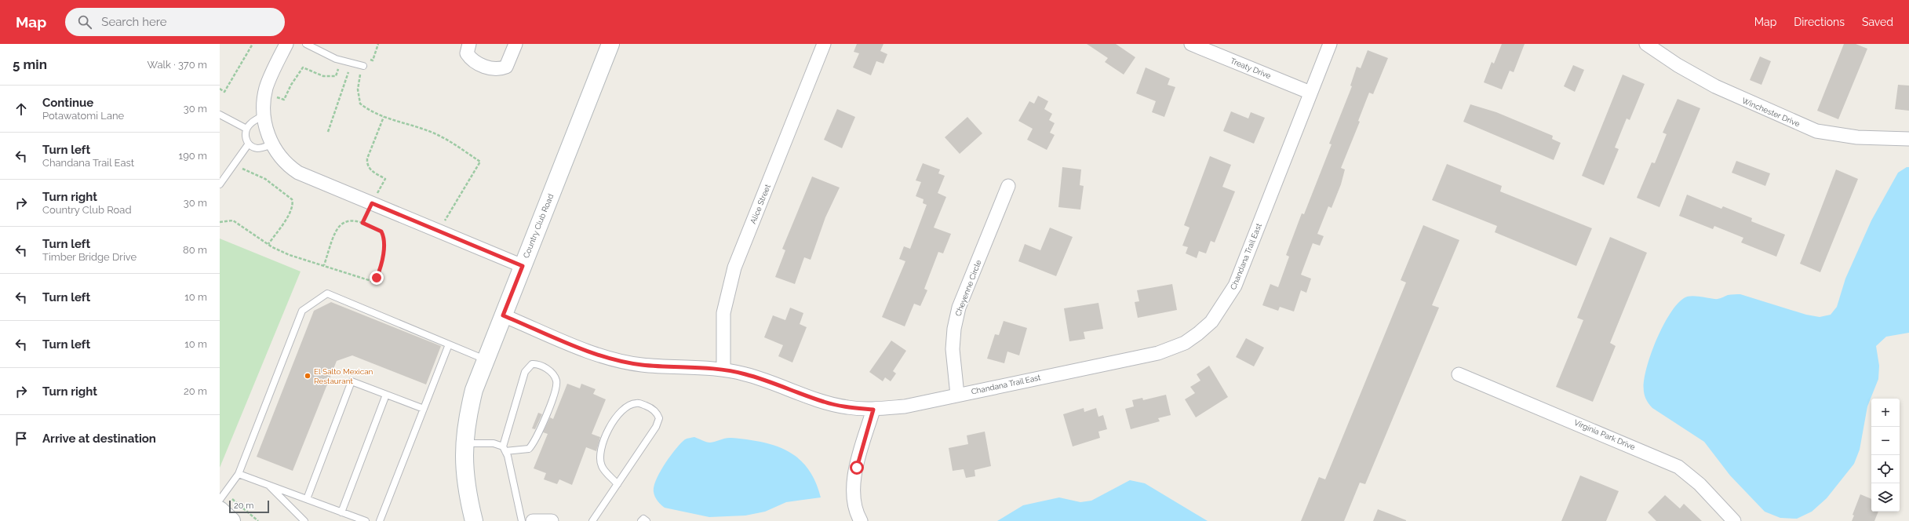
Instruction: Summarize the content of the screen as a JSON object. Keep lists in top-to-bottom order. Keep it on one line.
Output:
{"streets":{"street":["Treaty Drive","Winchester Drive","Alice Street","Country Club Road","Chandana Trail East","Cheyenne Circle","Virginia Park Drive"]},"crossings":[["Treaty Drive","Chandana Trail East"],["Alice Street","Chandana Trail East"],["Country Club Road","Chandana Trail East"],["Chandana Trail East","Cheyenne Circle"]],"places":["El Salto Mexican Restaurant"],"scale_bar":"20 m","page":{"header":"Map","search":"Search here","nav":["Map","Directions","Saved"],"heading":["5 min","Walk · 370 m"],"list":[["Continue","Potawatomi Lane","30 m"],["Turn left","Chandana Trail East","190 m"],["Turn right","Country Club Road","30 m"],["Turn left","Timber Bridge Drive","80 m"],["Turn left","10 m"],["Turn left","10 m"],["Turn right","20 m"],"Arrive at destination"],"map_buttons":["+","−"],"scale":"20 m"}}
